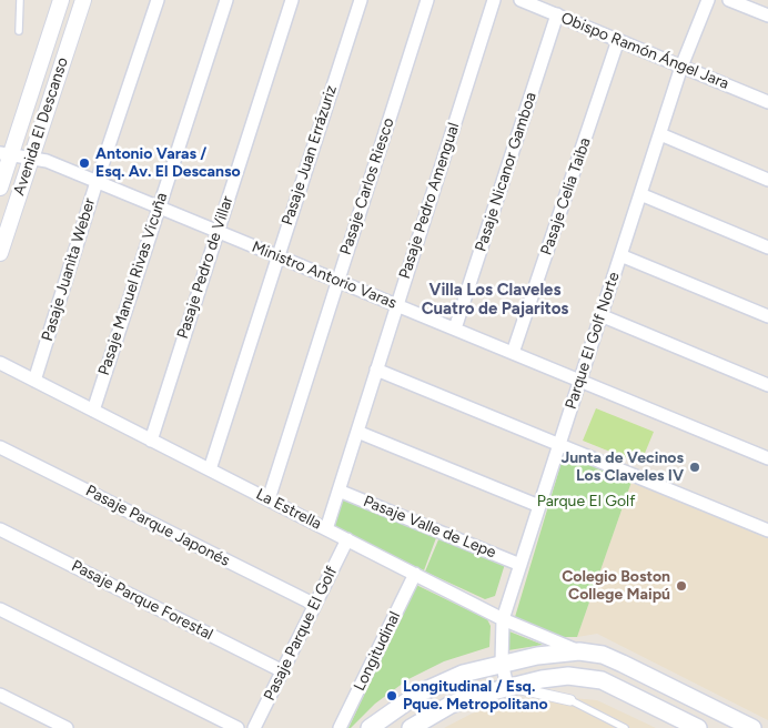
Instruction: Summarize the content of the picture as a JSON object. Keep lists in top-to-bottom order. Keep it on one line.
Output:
{"streets":{"street":["Obispo Ramón Ángel Jara","Avenida El Descanso","Pasaje Juan Errázuriz","Pasaje Nicanor Gamboa","Pasaje Carlos Riesco","Pasaje Celia Taiba","Pasaje Pedro Amengual","Pasaje Pedro de Villar","Pasaje Juanita Weber","Ministro Antorio Varas","Pasaje Manuel Rivas Vicuña","Parque El Golf Norte","La Estrella","Pasaje Parque Japonés","Pasaje Valle de Lepe","Pasaje Parque Forestal","Pasaje Parque El Golf","Longitudinal"]},"crossings":[["Obispo Ramón Ángel Jara","Pasaje Nicanor Gamboa"],["Obispo Ramón Ángel Jara","Pasaje Celia Taiba"],["Obispo Ramón Ángel Jara","Parque El Golf Norte"],["Avenida El Descanso","Ministro Antorio Varas"],["Pasaje Juan Errázuriz","Ministro Antorio Varas"],["Pasaje Juan Errázuriz","La Estrella"],["Pasaje Nicanor Gamboa","Ministro Antorio Varas"],["Pasaje Carlos Riesco","Ministro Antorio Varas"],["Pasaje Carlos Riesco","La Estrella"],["Pasaje Celia Taiba","Ministro Antorio Varas"],["Pasaje Pedro Amengual","Ministro Antorio Varas"],["Pasaje Pedro Amengual","La Estrella"],["Pasaje Pedro Amengual","Pasaje Valle de Lepe"],["Pasaje Pedro de Villar","Ministro Antorio Varas"],["Pasaje Pedro de Villar","La Estrella"],["Pasaje Juanita Weber","Ministro Antorio Varas"],["Pasaje Juanita Weber","La Estrella"],["Ministro Antorio Varas","Pasaje Manuel Rivas Vicuña"],["Ministro Antorio Varas","Parque El Golf Norte"],["Pasaje Manuel Rivas Vicuña","La Estrella"],["Parque El Golf Norte","La Estrella"],["Parque El Golf Norte","Pasaje Valle de Lepe"],["La Estrella","Pasaje Parque El Golf"],["La Estrella","Longitudinal"],["Pasaje Parque Japonés","Pasaje Parque El Golf"],["Pasaje Parque Forestal","Pasaje Parque El Golf"]],"districts":["Villa Los Claveles Cuatro de Pajaritos"],"parks":["Parque El Golf"],"places":["Antonio Varas / Esq. Av. El Descanso","Junta de Vecinos Los Claveles IV","Colegio Boston College Maipú","Longitudinal / Esq. Pque. Metropolitano"]}
